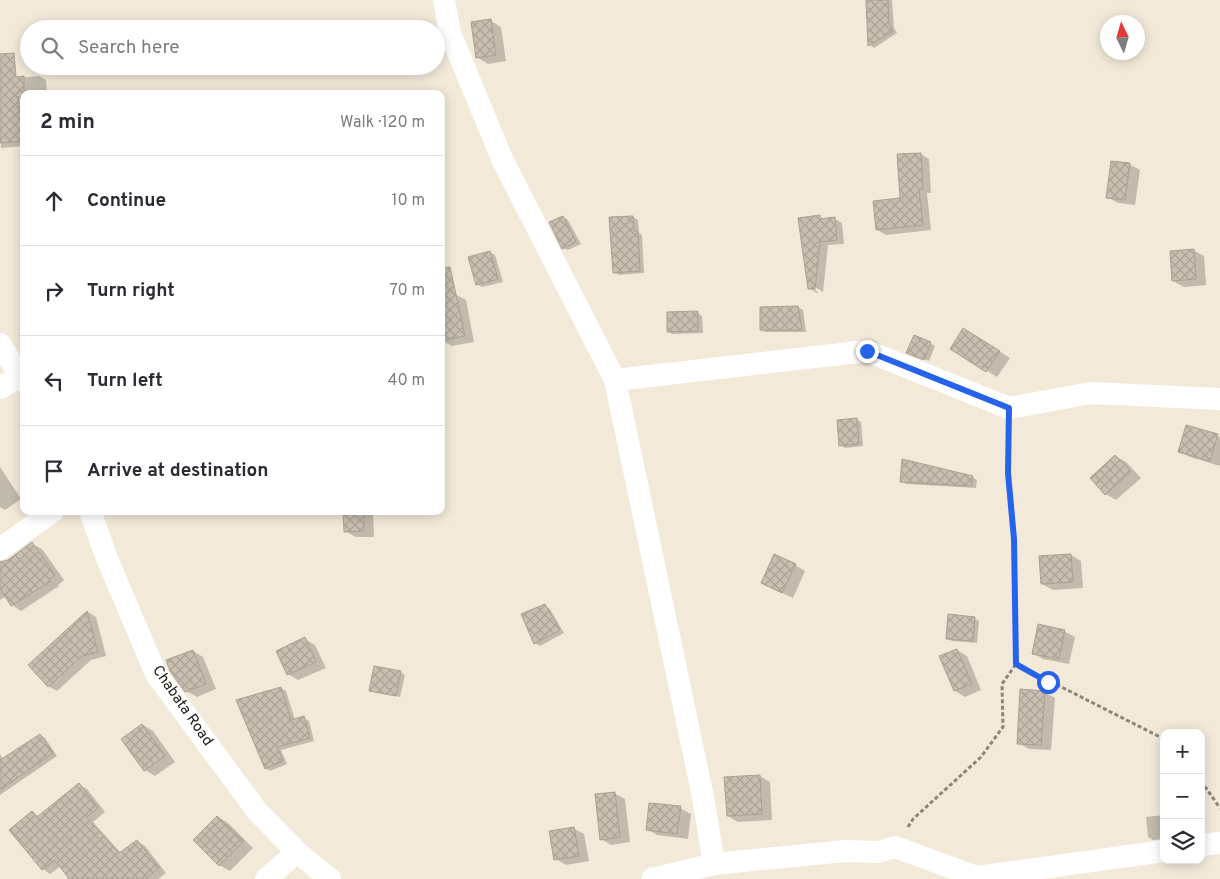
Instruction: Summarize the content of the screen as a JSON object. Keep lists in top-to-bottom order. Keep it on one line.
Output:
{"streets":{"street":["Chabata Road"]},"north":"top","page":{"search":"Search here","heading":["2 min","Walk · 120 m"],"list":[["Continue","10 m"],["Turn right","70 m"],["Turn left","40 m"],"Arrive at destination"],"map_buttons":["+","−"]}}
